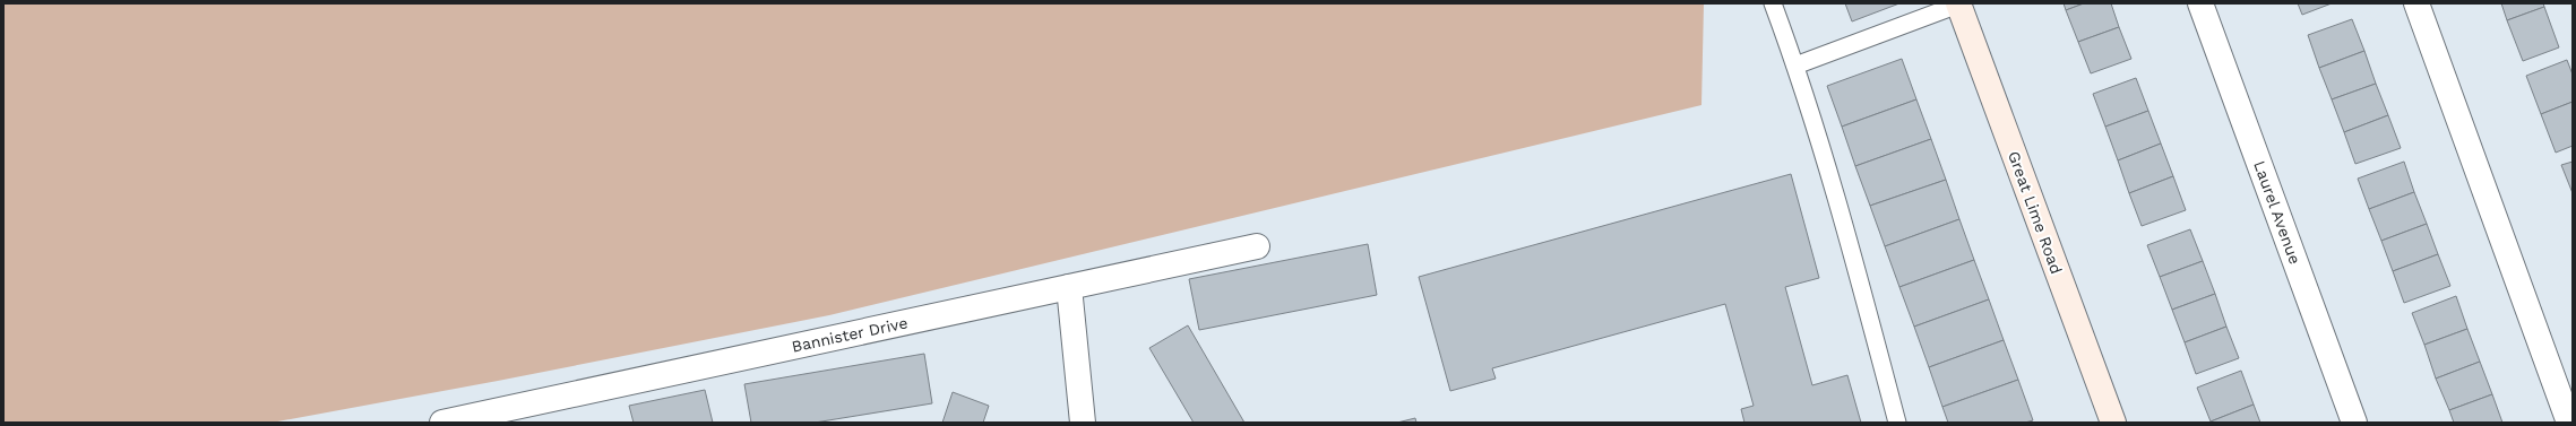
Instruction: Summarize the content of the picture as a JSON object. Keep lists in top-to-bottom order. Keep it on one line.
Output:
{"streets":{"main road":["Great Lime Road"],"street":["Laurel Avenue","Bannister Drive"]}}
